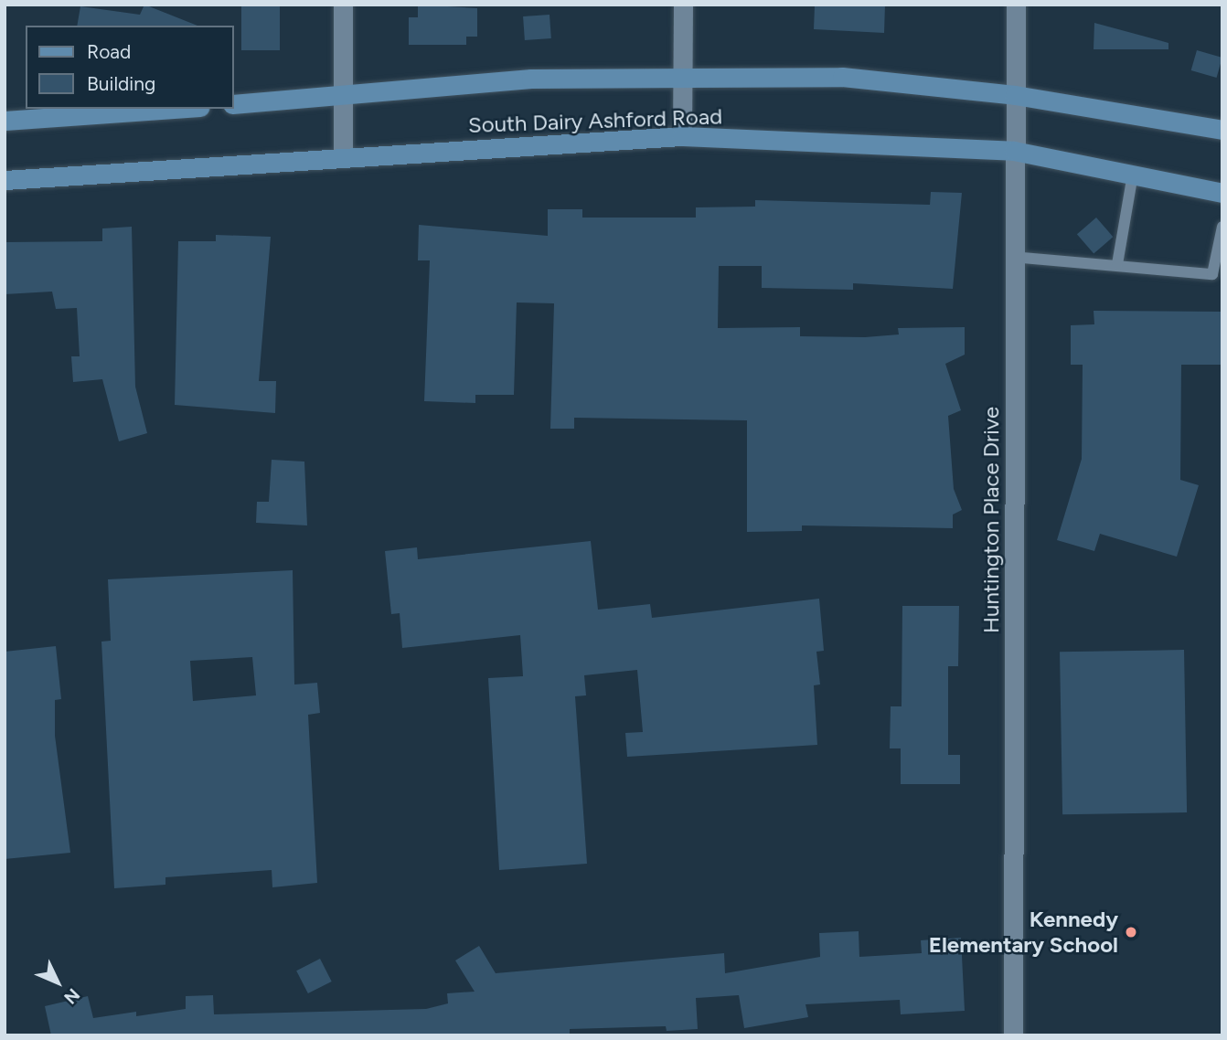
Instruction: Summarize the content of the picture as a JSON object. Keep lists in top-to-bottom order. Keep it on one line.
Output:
{"streets":{"main road":["South Dairy Ashford Road"],"street":["Huntington Place Drive"]},"crossings":[["South Dairy Ashford Road","Huntington Place Drive"]],"places":["Kennedy Elementary School"],"legend":["Road","Building"],"north":"bottom right"}
